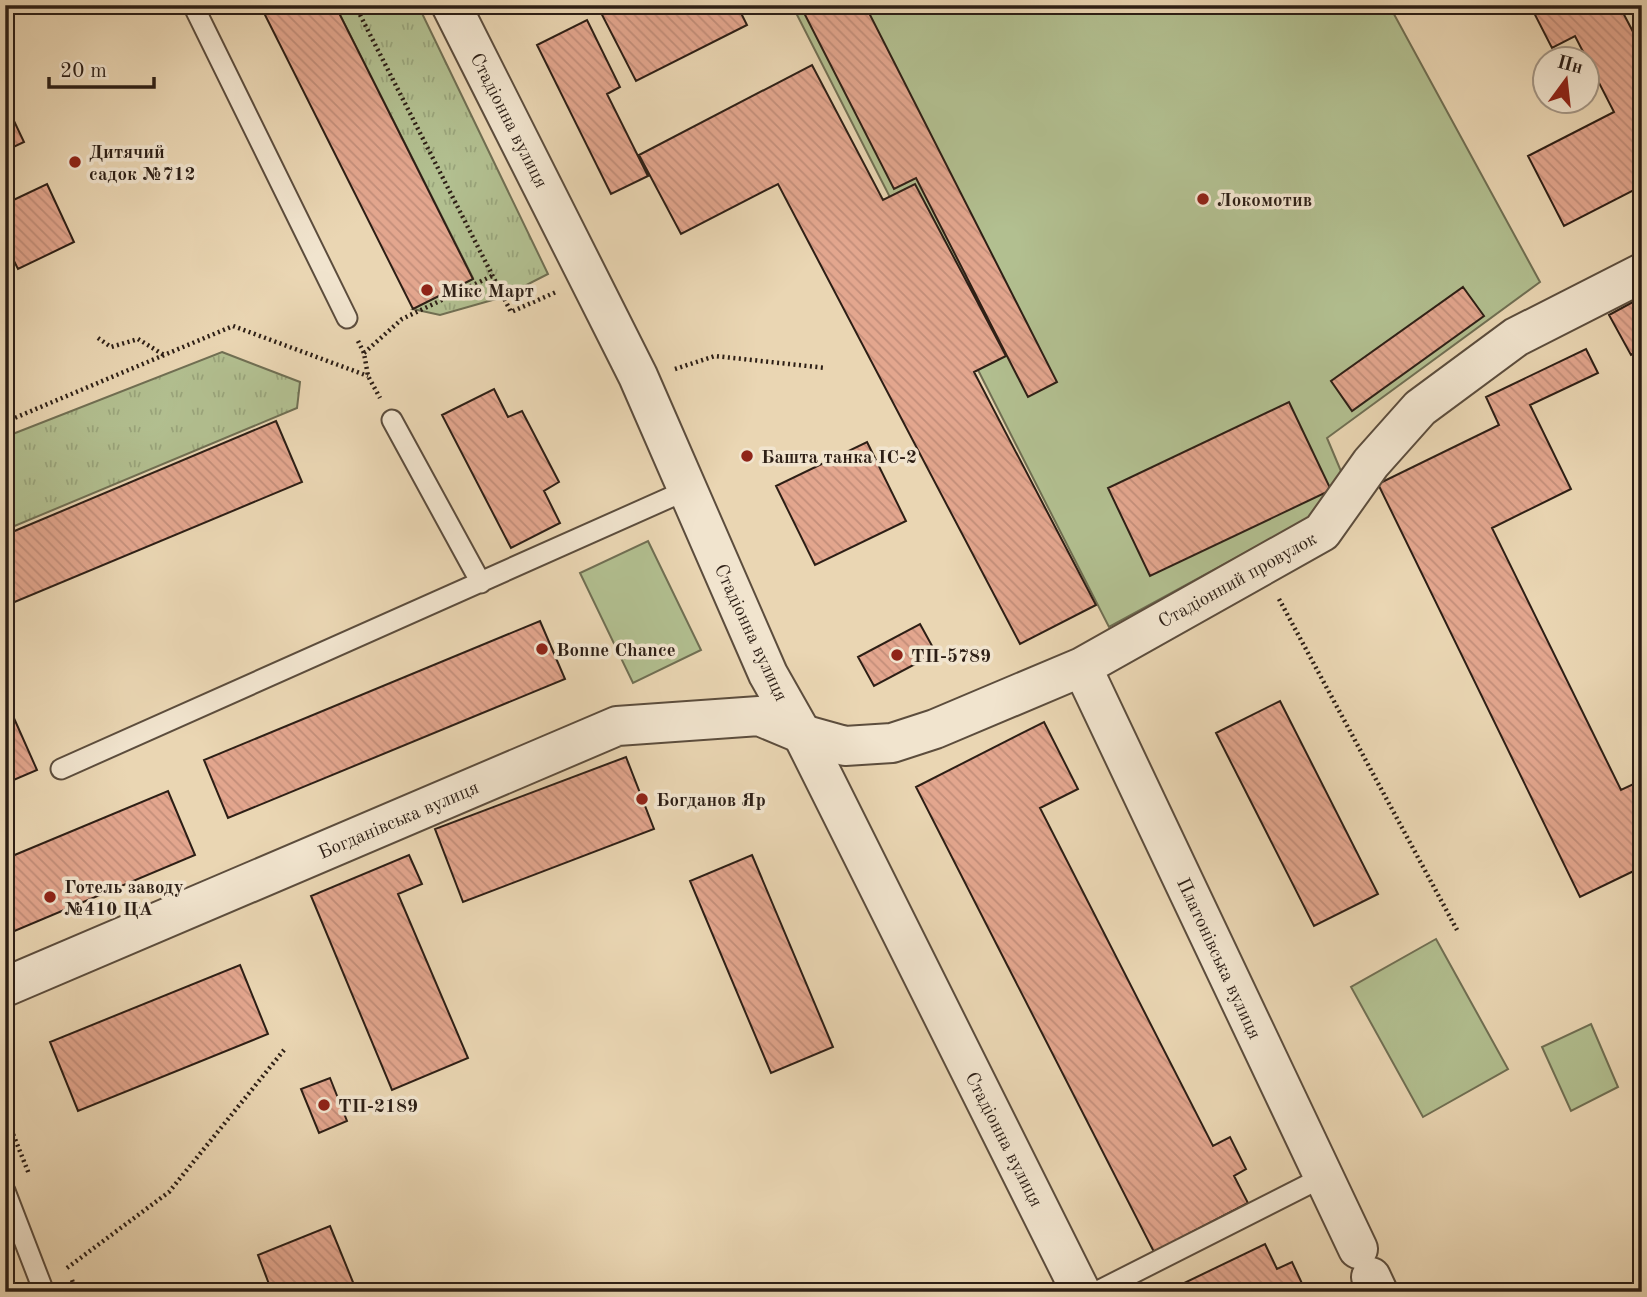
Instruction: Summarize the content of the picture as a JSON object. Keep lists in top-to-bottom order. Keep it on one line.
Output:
{"streets":{"street":["Стадіонна вулиця","Стадіонний провулок","Богданівська вулиця","Платонівська вулиця"]},"crossings":[["Стадіонна вулиця","Стадіонний провулок"],["Стадіонна вулиця","Богданівська вулиця"],["Стадіонний провулок","Богданівська вулиця"],["Стадіонний провулок","Платонівська вулиця"]],"places":["Дитячий садок №712","Локомотив","Мікс Март","Башта танка ІС-2","Bonne Chance","ТП-5789","Богданов Яр","Готель заводу №410 ЦА","ТП-2189"],"scale_bar":"20 m","north":"top"}
